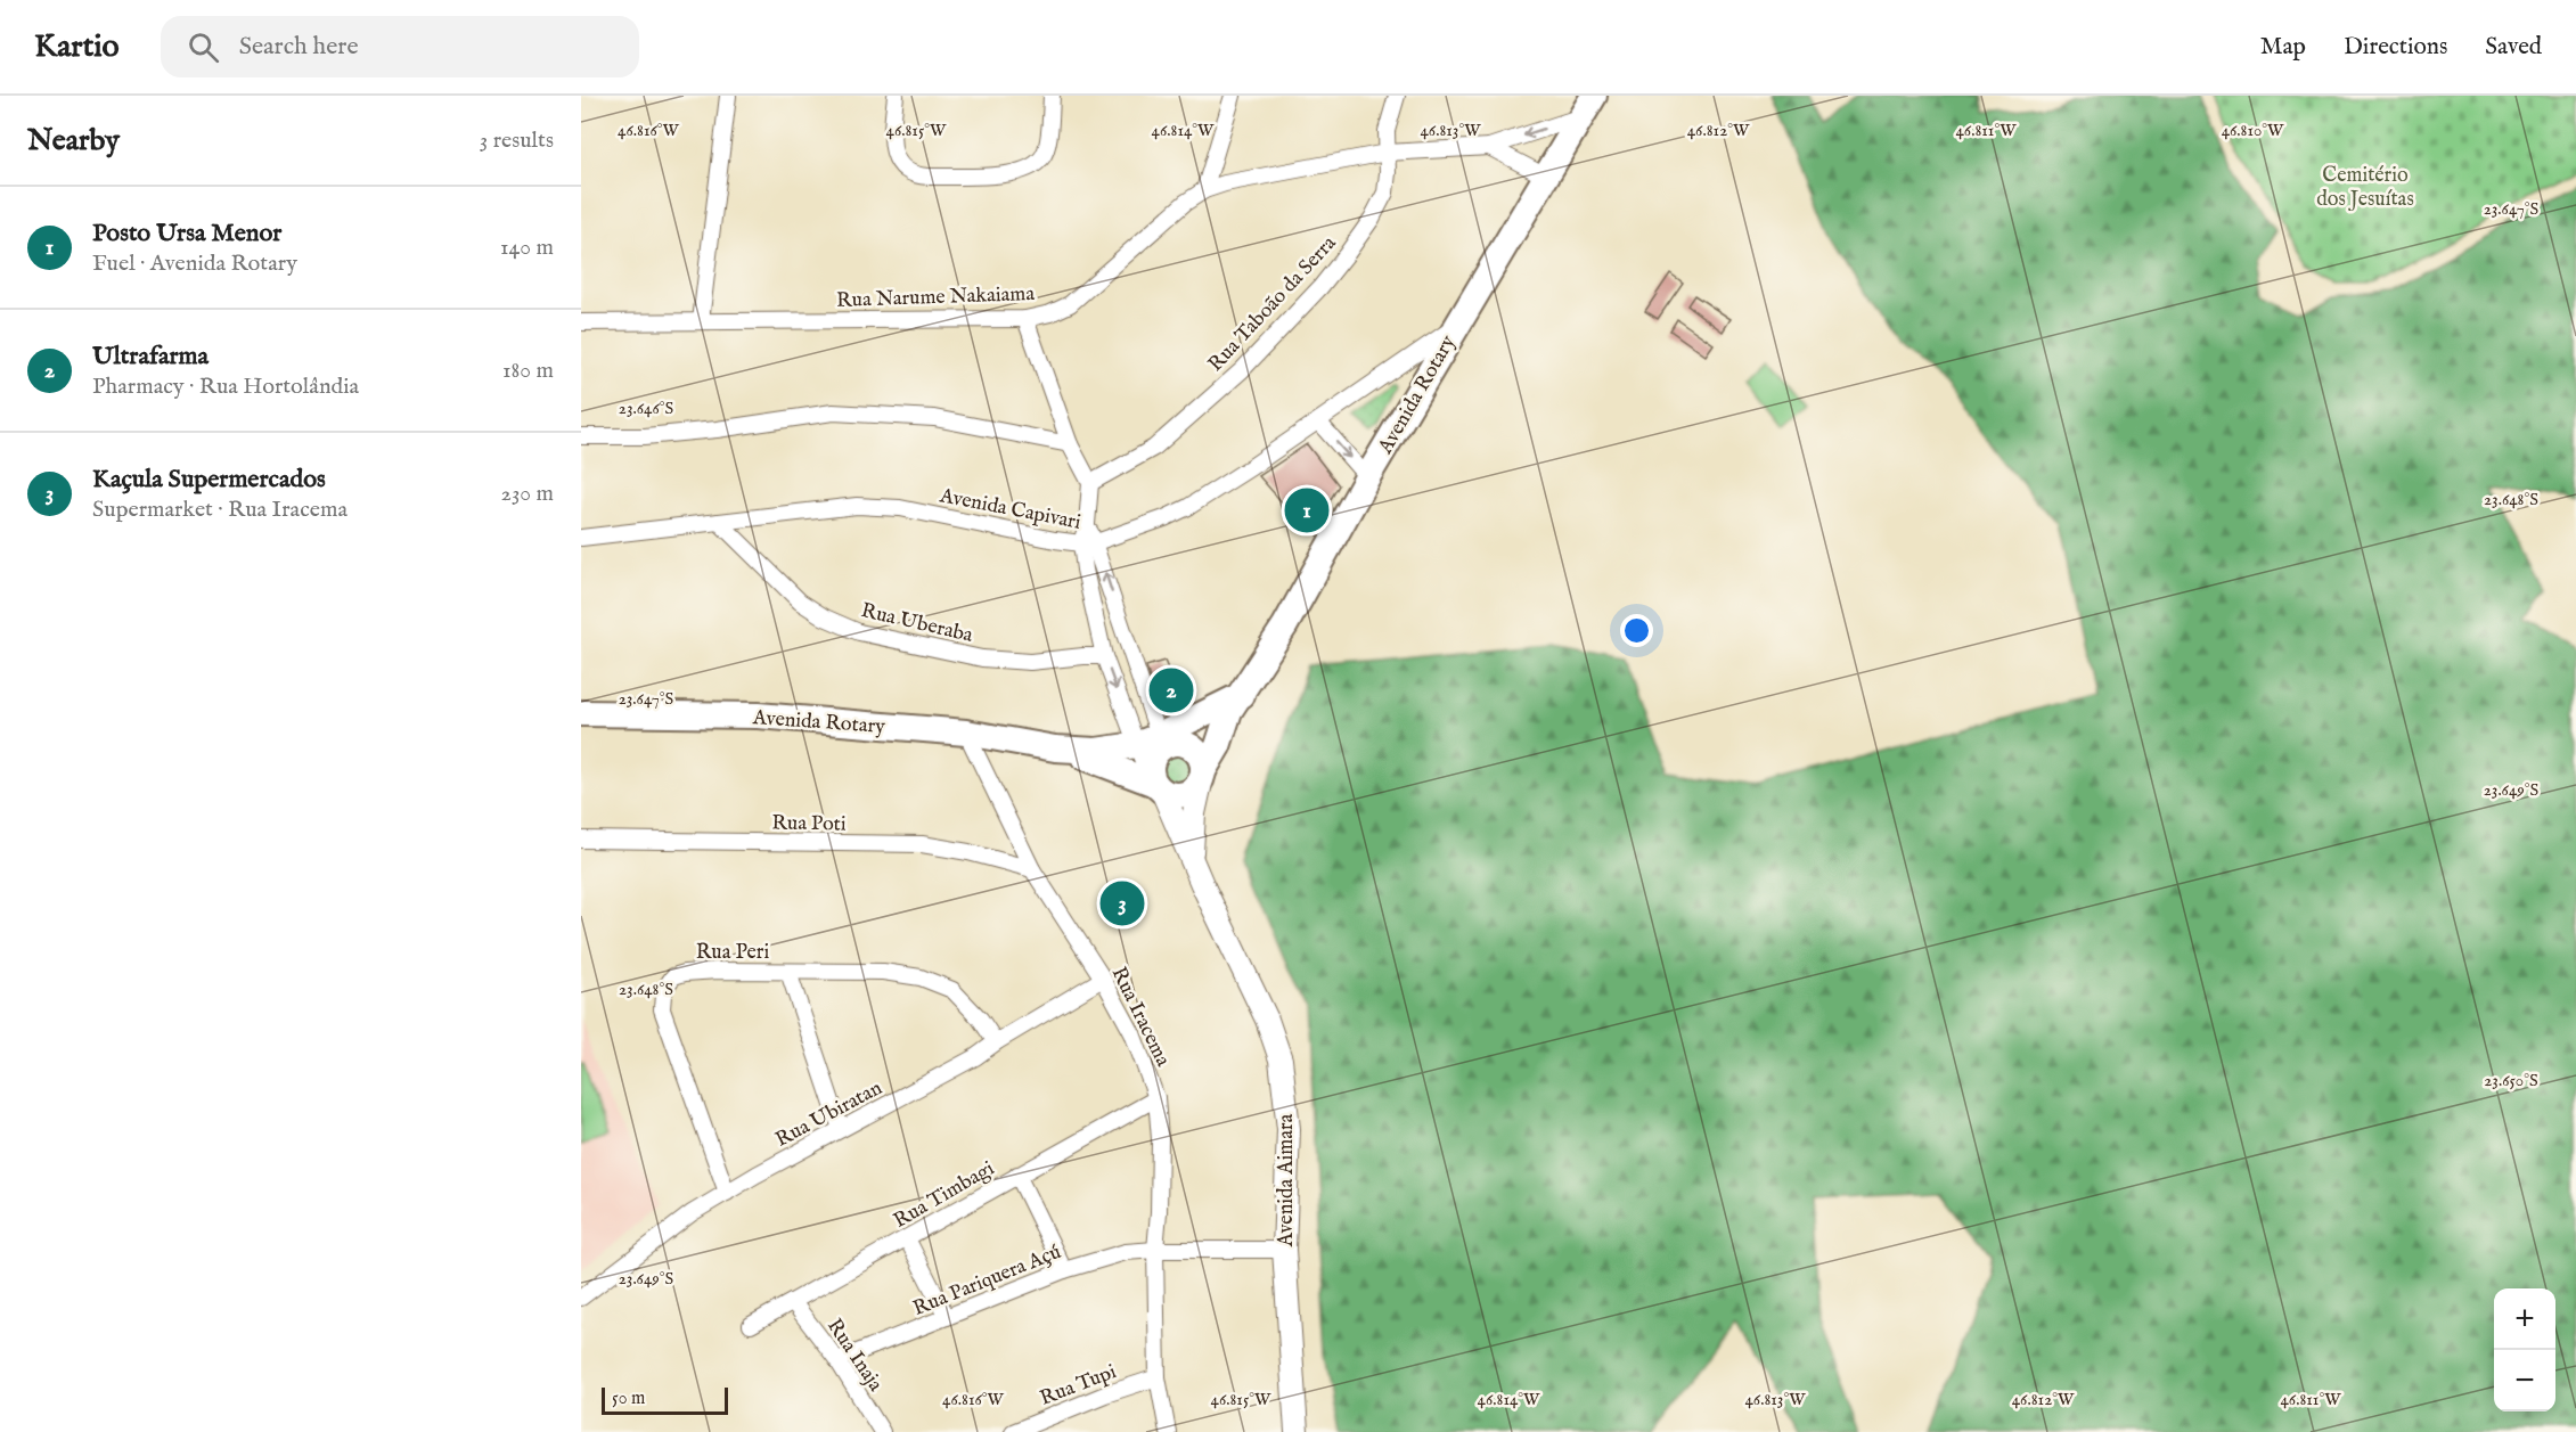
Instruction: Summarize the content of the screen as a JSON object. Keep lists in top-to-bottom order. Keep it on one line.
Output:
{"streets":{"main road":["Avenida Rotary","Avenida Aimara"],"street":["Rua Narume Nakaiama","Rua Taboão da Serra","Avenida Capivari","Rua Uberaba","Rua Poti","Rua Peri","Rua Iracema","Rua Ubiratan","Rua Timbagi","Rua Pariquera Açú","Rua Inaja","Rua Tupi"]},"crossings":[["Rua Narume Nakaiama","Rua Taboão da Serra"],["Rua Narume Nakaiama","Avenida Rotary"],["Avenida Rotary","Avenida Capivari"],["Avenida Rotary","Rua Iracema"],["Avenida Rotary","Avenida Aimara"],["Avenida Capivari","Rua Uberaba"],["Rua Poti","Rua Iracema"],["Rua Peri","Rua Ubiratan"],["Rua Iracema","Rua Ubiratan"],["Rua Iracema","Rua Timbagi"],["Rua Iracema","Rua Pariquera Açú"],["Rua Iracema","Rua Tupi"],["Avenida Aimara","Rua Pariquera Açú"],["Rua Timbagi","Rua Inaja"],["Rua Pariquera Açú","Rua Inaja"]],"parks":["Cemitério dos Jesuítas"],"scale_bar":"50 m","page":{"header":"Kartio","search":"Search here","nav":["Map","Directions","Saved"],"heading":["Nearby","3 results"],"list":[{"mark":"1","name":"Posto Ursa Menor","note":"Fuel · Avenida Rotary","value":"140 m"},{"mark":"2","name":"Ultrafarma","note":"Pharmacy · Rua Hortolândia","value":"180 m"},{"mark":"3","name":"Kaçula Supermercados","note":"Supermarket · Rua Iracema","value":"230 m"}],"pins":["1","2","3"],"map_buttons":["+","−"],"scale":"50 m"},"coordinates":["46.816°W","46.815°W","46.814°W","46.813°W","46.812°W","46.811°W","46.810°W","23.647°S","23.646°S","23.648°S","23.649°S","23.650°S"]}
